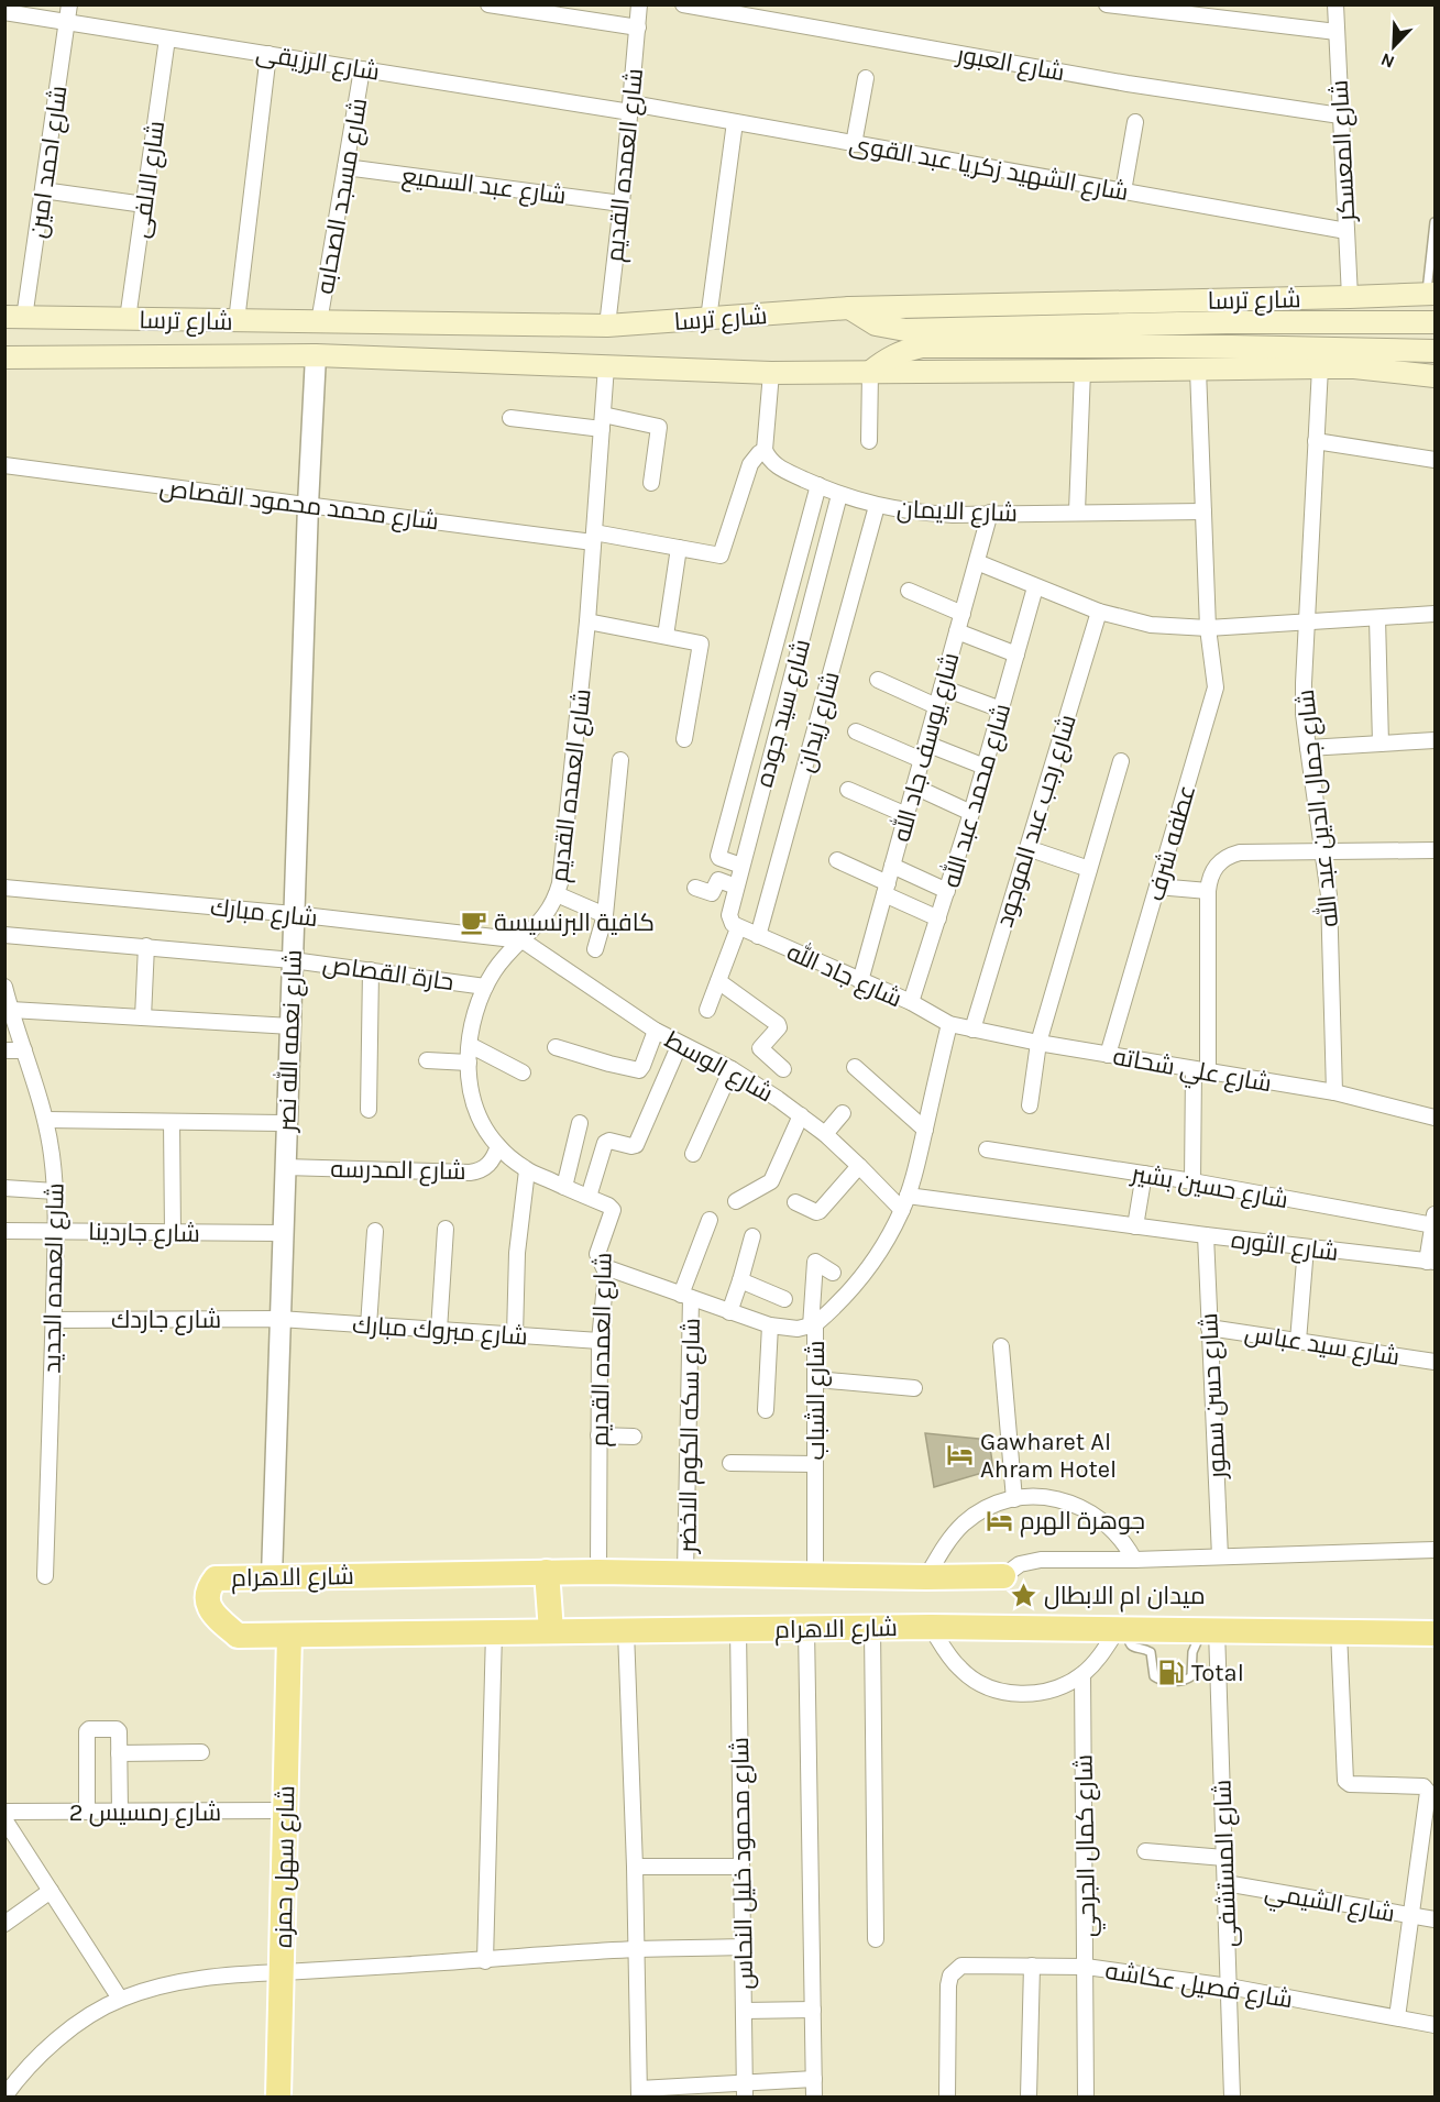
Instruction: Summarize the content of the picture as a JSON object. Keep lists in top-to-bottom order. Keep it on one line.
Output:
{"streets":{"main road":["شارع ترسا","شارع الاهرام","شارع سهل حمزه"],"street":["شارع الرزيقى","شارع العبور","شارع المعسكر","شارع احمد امين","شارع العمده القديم","شارع الشهيد زكريا عبد القوى","شارع الالفى","شارع عبد السميع","شارع مسجد الصحابه","شارع محمد محمود القصاص","شارع الايمان","شارع سيد جوده","شارع زيدان","شارع يوسف جاد الله","شارع محمد عبد الله","شارع جمال الدين عبد الله","شارع رجب عبد الموجود","عطفه شرف","شارع مبارك","حارة القصاص","شارع جاد الله","شارع نعمه الله نصر","شارع الوسط","شارع علي شحاته","شارع المدرسه","شارع حسين بشير","شارع جاردينا","شارع الثوره","شارع العمده الجديد","شارع جاردك","شارع مبروك مبارك","شارع سيد عباس","شارع حسن سمور","شارع الشباب","شارع سكه الكوم الاخضر","شارع رمسيس 2","شارع كمال الجرحي","شارع محمود خليل النحاس","شارع المستشفى","شارع الشيمي","شارع فصيل عكاشه"]},"crossings":[["شارع الرزيقى","شارع احمد امين"],["شارع الرزيقى","شارع العمده القديم"],["شارع الرزيقى","شارع الشهيد زكريا عبد القوى"],["شارع الرزيقى","شارع الالفى"],["شارع الرزيقى","شارع مسجد الصحابه"],["شارع العبور","شارع المعسكر"],["شارع المعسكر","شارع الشهيد زكريا عبد القوى"],["شارع المعسكر","شارع ترسا"],["شارع احمد امين","شارع ترسا"],["شارع العمده القديم","شارع الشهيد زكريا عبد القوى"],["شارع العمده القديم","شارع عبد السميع"],["شارع العمده القديم","شارع ترسا"],["شارع العمده القديم","شارع محمد محمود القصاص"],["شارع العمده القديم","شارع مبارك"],["شارع العمده القديم","حارة القصاص"],["شارع العمده القديم","شارع الوسط"],["شارع العمده القديم","شارع المدرسه"],["شارع العمده القديم","شارع مبروك مبارك"],["شارع العمده القديم","شارع الاهرام"],["شارع الالفى","شارع ترسا"],["شارع عبد السميع","شارع مسجد الصحابه"],["شارع مسجد الصحابه","شارع ترسا"],["شارع ترسا","شارع جمال الدين عبد الله"],["شارع ترسا","عطفه شرف"],["شارع ترسا","شارع نعمه الله نصر"],["شارع محمد محمود القصاص","شارع الايمان"],["شارع محمد محمود القصاص","شارع نعمه الله نصر"],["شارع الايمان","شارع سيد جوده"],["شارع الايمان","شارع زيدان"],["شارع الايمان","شارع يوسف جاد الله"],["شارع الايمان","عطفه شرف"],["شارع سيد جوده","شارع جاد الله"],["شارع زيدان","شارع جاد الله"],["شارع يوسف جاد الله","شارع جاد الله"],["شارع محمد عبد الله","شارع جاد الله"],["شارع جمال الدين عبد الله","شارع علي شحاته"],["شارع رجب عبد الموجود","شارع علي شحاته"],["عطفه شرف","شارع علي شحاته"],["شارع مبارك","شارع نعمه الله نصر"],["شارع مبارك","شارع الوسط"],["حارة القصاص","شارع نعمه الله نصر"],["شارع جاد الله","شارع علي شحاته"],["شارع جاد الله","شارع الشباب"],["شارع نعمه الله نصر","شارع المدرسه"],["شارع نعمه الله نصر","شارع جاردينا"],["شارع نعمه الله نصر","شارع جاردك"],["شارع نعمه الله نصر","شارع مبروك مبارك"],["شارع نعمه الله نصر","شارع الاهرام"],["شارع الوسط","شارع الثوره"],["شارع الوسط","شارع الشباب"],["شارع علي شحاته","شارع الشباب"],["شارع جاردينا","شارع العمده الجديد"],["شارع الثوره","شارع حسن سمور"],["شارع الثوره","شارع الشباب"],["شارع العمده الجديد","شارع جاردك"],["شارع جاردك","شارع مبروك مبارك"],["شارع سيد عباس","شارع حسن سمور"],["شارع الشباب","شارع الاهرام"],["شارع سكه الكوم الاخضر","شارع الاهرام"],["شارع الاهرام","شارع محمود خليل النحاس"],["شارع الاهرام","شارع المستشفى"],["شارع الاهرام","شارع سهل حمزه"],["شارع رمسيس 2","شارع سهل حمزه"],["شارع كمال الجرحي","شارع فصيل عكاشه"],["شارع المستشفى","شارع الشيمي"],["شارع المستشفى","شارع فصيل عكاشه"]],"places":{"cafe":["كافية البرنسيسة"],"hotel":["Gawharet Al Ahram Hotel","جوهرة الهرم"],"place":["ميدان ام الابطال"],"fuel station":["Total"]},"north":"bottom left"}
